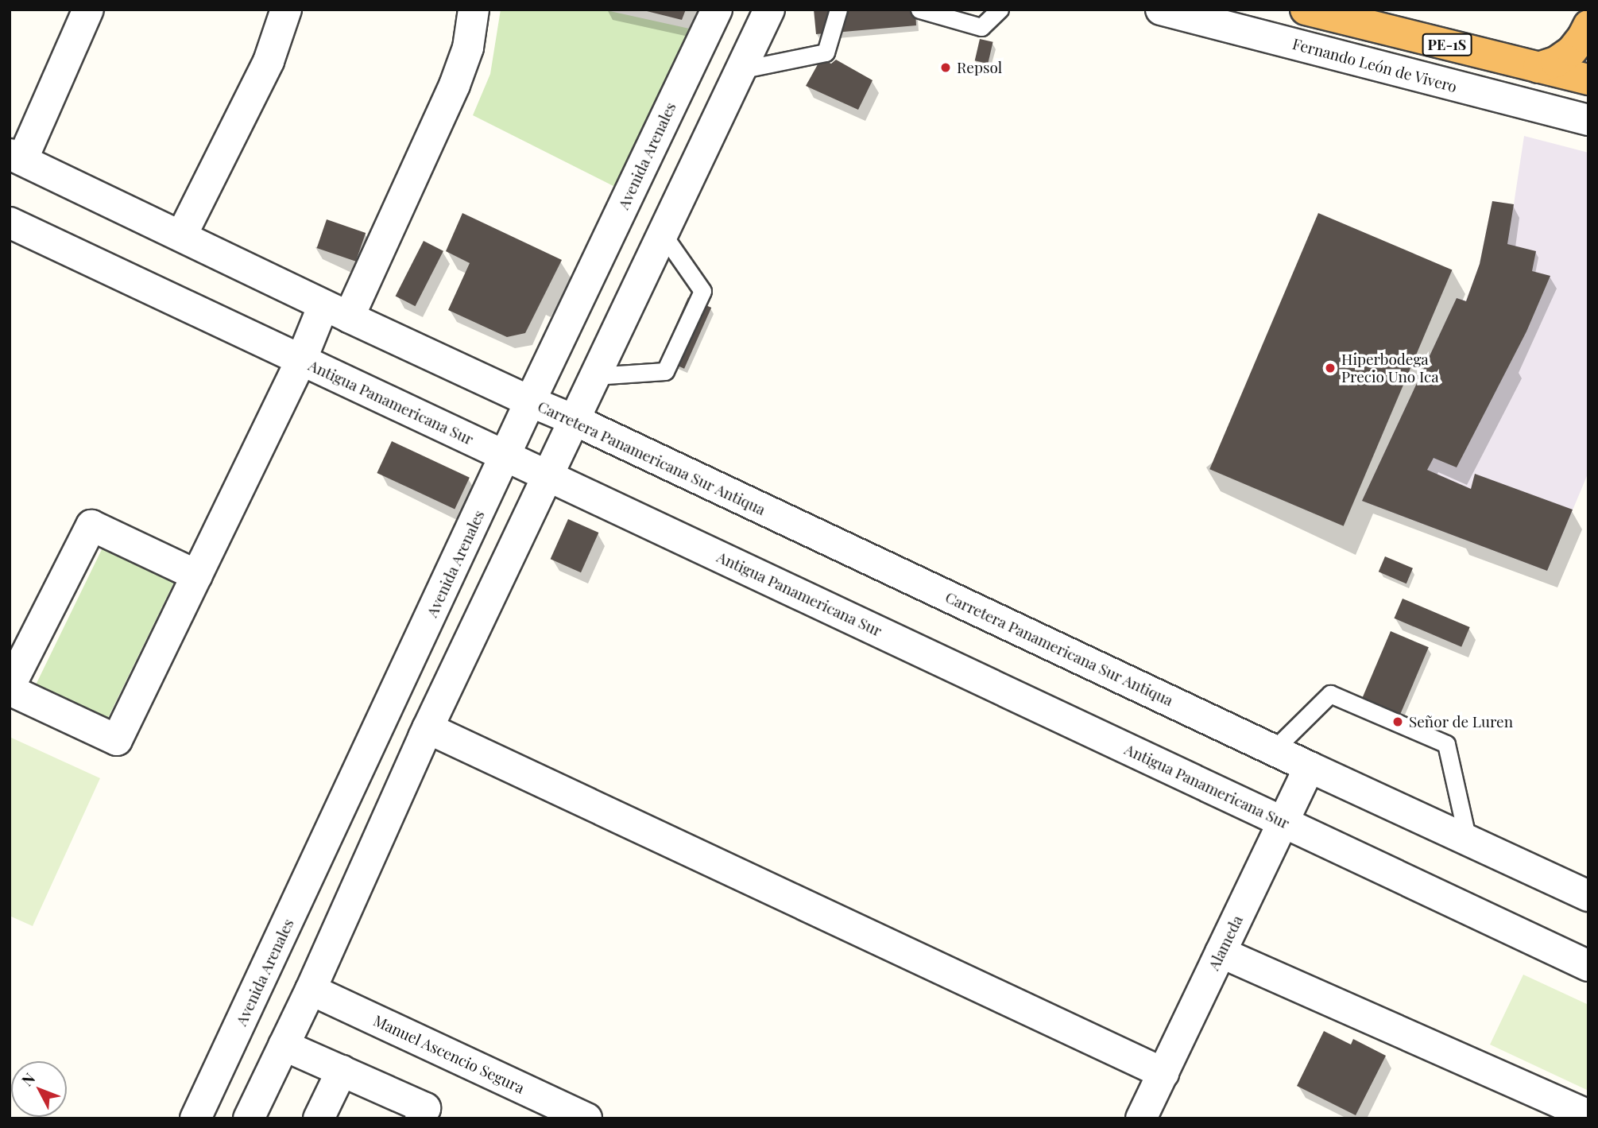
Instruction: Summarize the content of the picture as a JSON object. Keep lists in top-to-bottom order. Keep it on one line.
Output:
{"streets":{"highway":["PE-1S"],"street":["Fernando León de Vivero","Avenida Arenales","Antigua Panamericana Sur","Carretera Panamericana Sur Antiqua","Alameda","Manuel Ascencio Segura"]},"crossings":[["Avenida Arenales","Antigua Panamericana Sur"],["Avenida Arenales","Carretera Panamericana Sur Antiqua"],["Antigua Panamericana Sur","Alameda"],["Carretera Panamericana Sur Antiqua","Alameda"]],"places":["Repsol","Hiperbodega Precio Uno Ica","Señor de Luren"],"north":"top left"}
